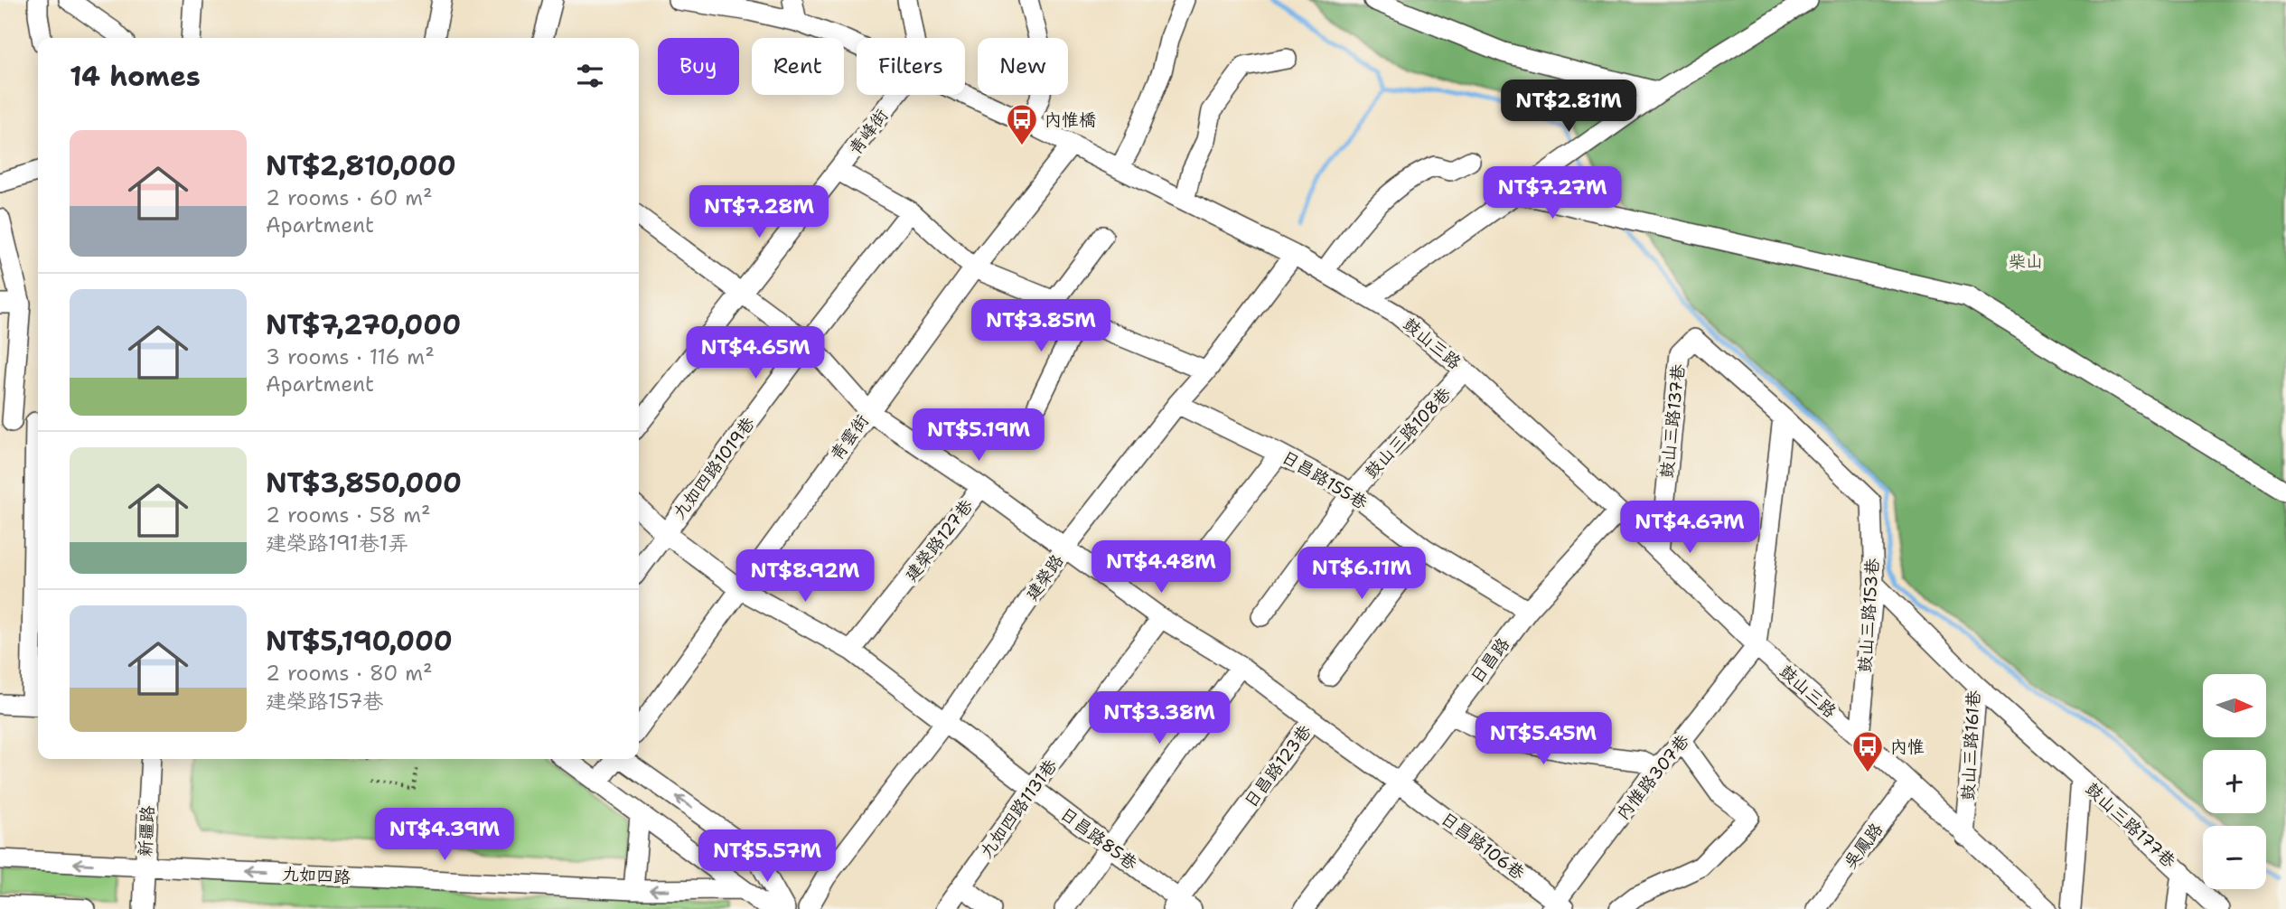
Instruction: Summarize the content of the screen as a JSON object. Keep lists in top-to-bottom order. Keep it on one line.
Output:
{"streets":{"street":["青峰街","鼓山三路","鼓山三路137巷","鼓山三路108巷","青雲街","九如四路1019巷","日昌路155巷","建榮路127巷","建榮路","鼓山三路153巷","日昌路","鼓山三路161巷","日昌路123巷","內惟路307巷","九如四路1131巷","鼓山三路177巷","新疆路","日昌路85巷","日昌路106巷","吳鳳路","九如四路"]},"crossings":[["鼓山三路","鼓山三路137巷"],["鼓山三路","鼓山三路108巷"],["鼓山三路","青雲街"],["鼓山三路","建榮路"],["鼓山三路","鼓山三路153巷"],["鼓山三路","日昌路"],["鼓山三路","鼓山三路161巷"],["鼓山三路","內惟路307巷"],["鼓山三路","吳鳳路"],["鼓山三路137巷","鼓山三路153巷"],["鼓山三路108巷","日昌路155巷"],["日昌路155巷","建榮路"],["日昌路155巷","日昌路"],["建榮路","日昌路85巷"],["鼓山三路153巷","鼓山三路161巷"],["日昌路","日昌路123巷"],["日昌路","日昌路106巷"],["鼓山三路161巷","鼓山三路177巷"],["日昌路123巷","日昌路85巷"],["日昌路123巷","日昌路106巷"],["內惟路307巷","日昌路106巷"],["九如四路1131巷","日昌路85巷"],["新疆路","九如四路"]],"one_way":["九如四路"],"parks":["柴山"],"places":{"bus stop":["內惟橋","內惟"]},"north":"right","page":{"chip":["Buy","Rent","Filters","New"],"heading":"14 homes","price":["NT$2.81M","NT$7.27M","NT$7.28M","NT$3.85M","NT$4.65M","NT$5.19M","NT$4.67M","NT$4.48M","NT$6.11M","NT$8.92M","NT$3.38M","NT$5.45M","NT$4.39M","NT$5.57M"],"list":[{"name":"NT$2,810,000","note":"2 rooms · 60 m² · Apartment"},{"name":"NT$7,270,000","note":"3 rooms · 116 m² · Apartment"},{"name":"NT$3,850,000","note":"2 rooms · 58 m² · 建榮路191巷1弄"},{"name":"NT$5,190,000","note":"2 rooms · 80 m² · 建榮路157巷"}],"map_buttons":["+","−"]}}
